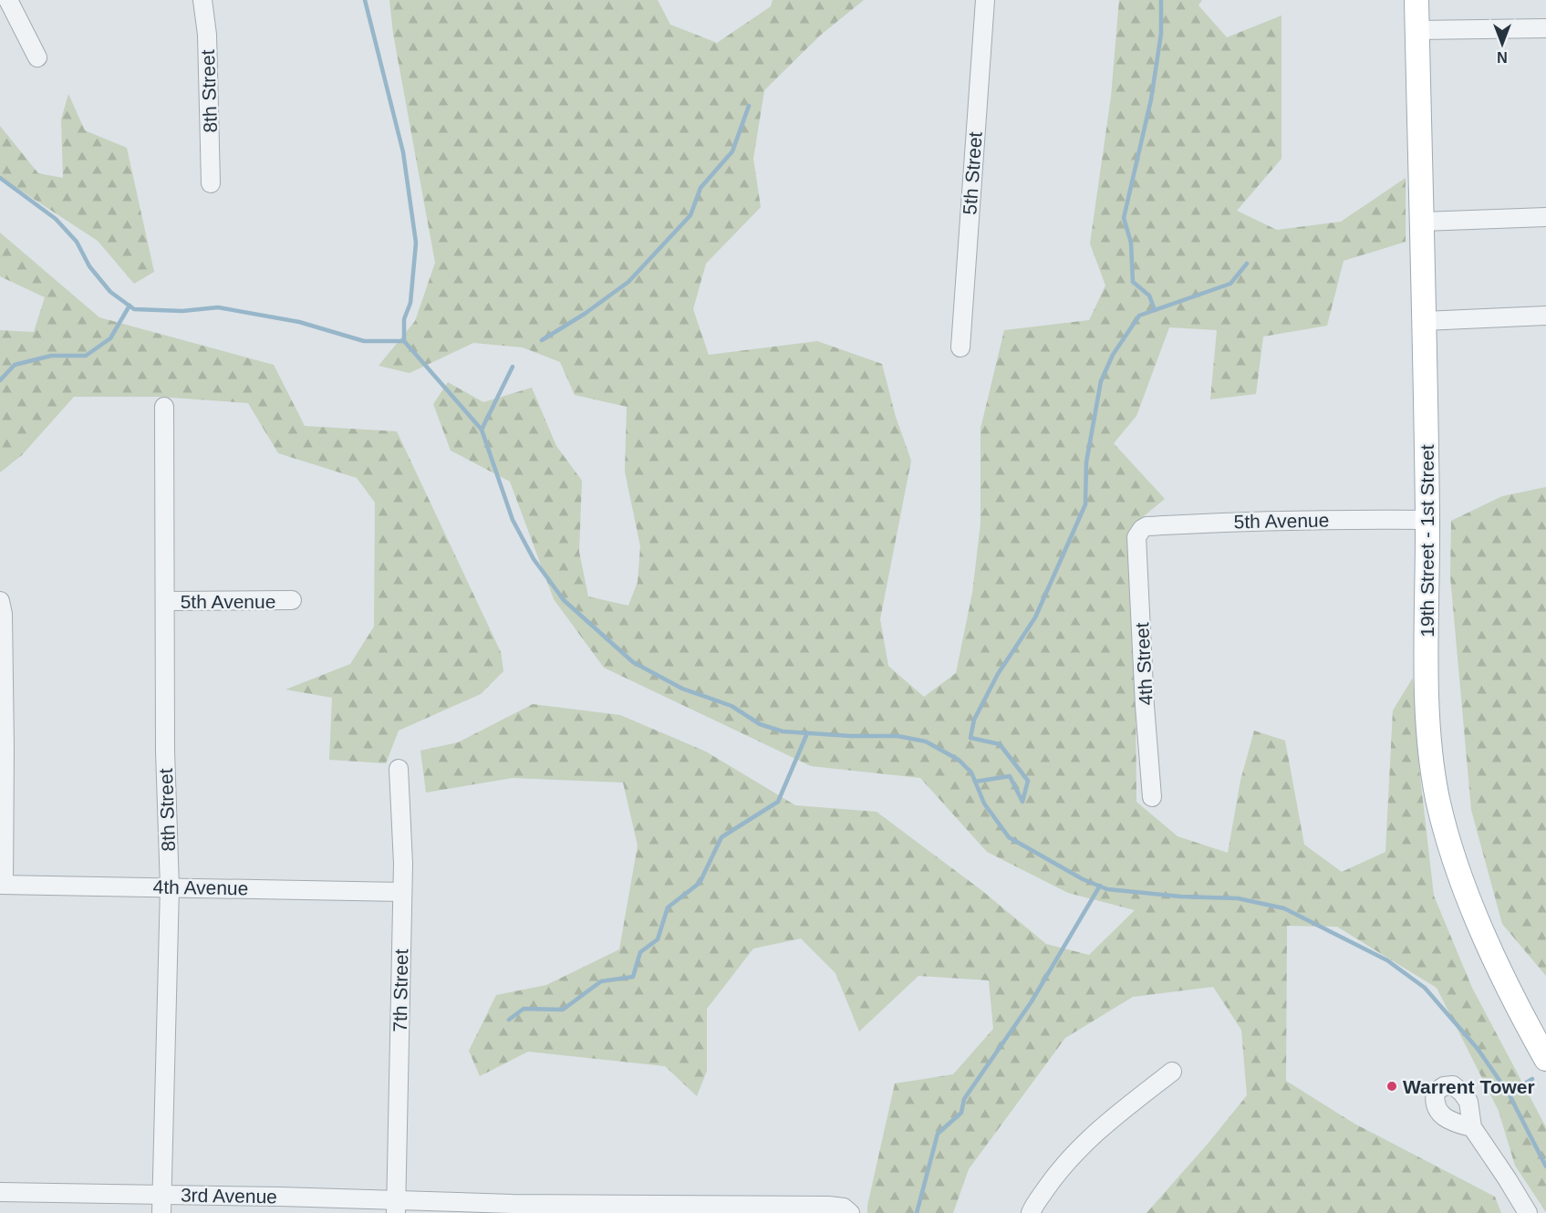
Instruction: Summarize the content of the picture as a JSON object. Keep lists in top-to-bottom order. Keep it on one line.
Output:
{"streets":{"main road":["19th Street - 1st Street"],"street":["8th Street","5th Street","5th Avenue","4th Street","4th Avenue","7th Street","3rd Avenue"]},"crossings":[["8th Street","5th Avenue"],["8th Street","4th Avenue"],["8th Street","3rd Avenue"],["5th Avenue","19th Street - 1st Street"],["5th Avenue","4th Street"],["4th Avenue","7th Street"],["7th Street","3rd Avenue"]],"places":["Warrent Tower"],"north":"bottom"}
